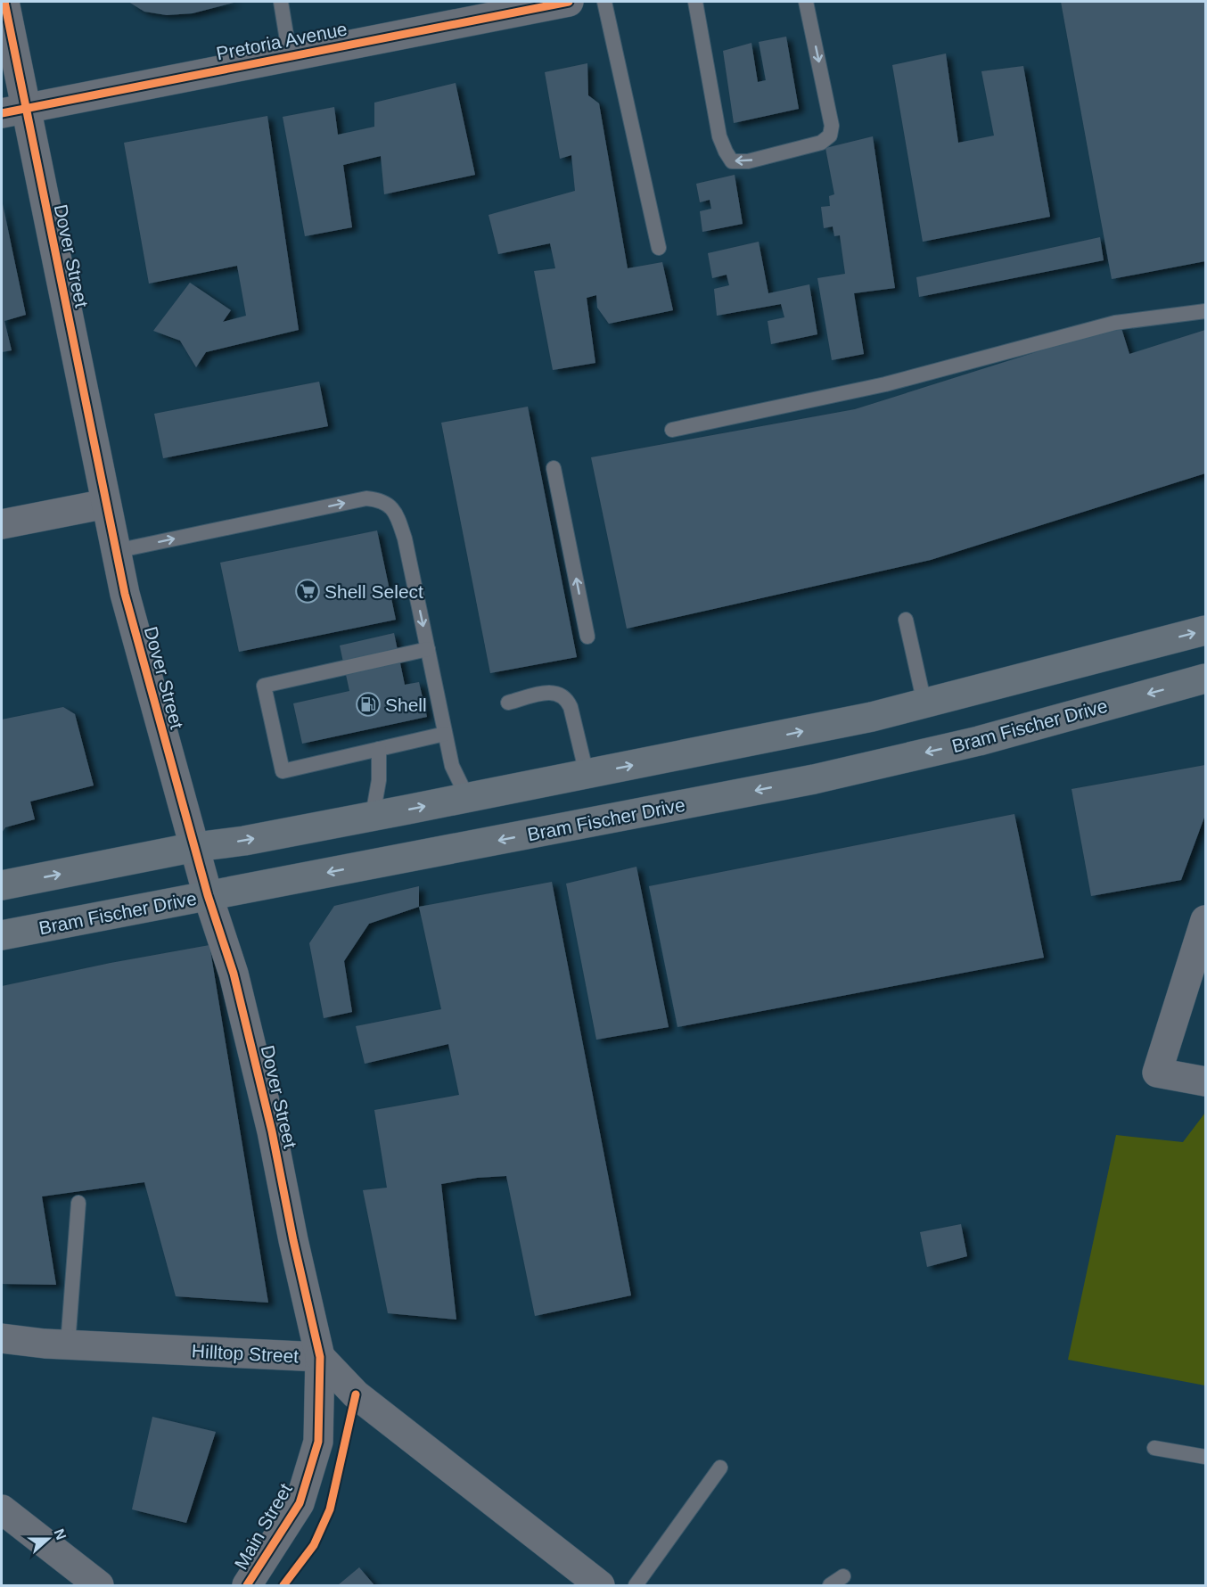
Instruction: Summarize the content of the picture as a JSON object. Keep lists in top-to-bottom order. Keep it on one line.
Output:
{"streets":{"main road":["Bram Fischer Drive"],"street":["Pretoria Avenue","Dover Street","Hilltop Street","Main Street"]},"crossings":[["Pretoria Avenue","Dover Street"],["Dover Street","Bram Fischer Drive"],["Dover Street","Hilltop Street"],["Dover Street","Main Street"],["Hilltop Street","Main Street"]],"places":{"supermarket":["Shell Select"],"fuel station":["Shell"]},"north":"right"}
